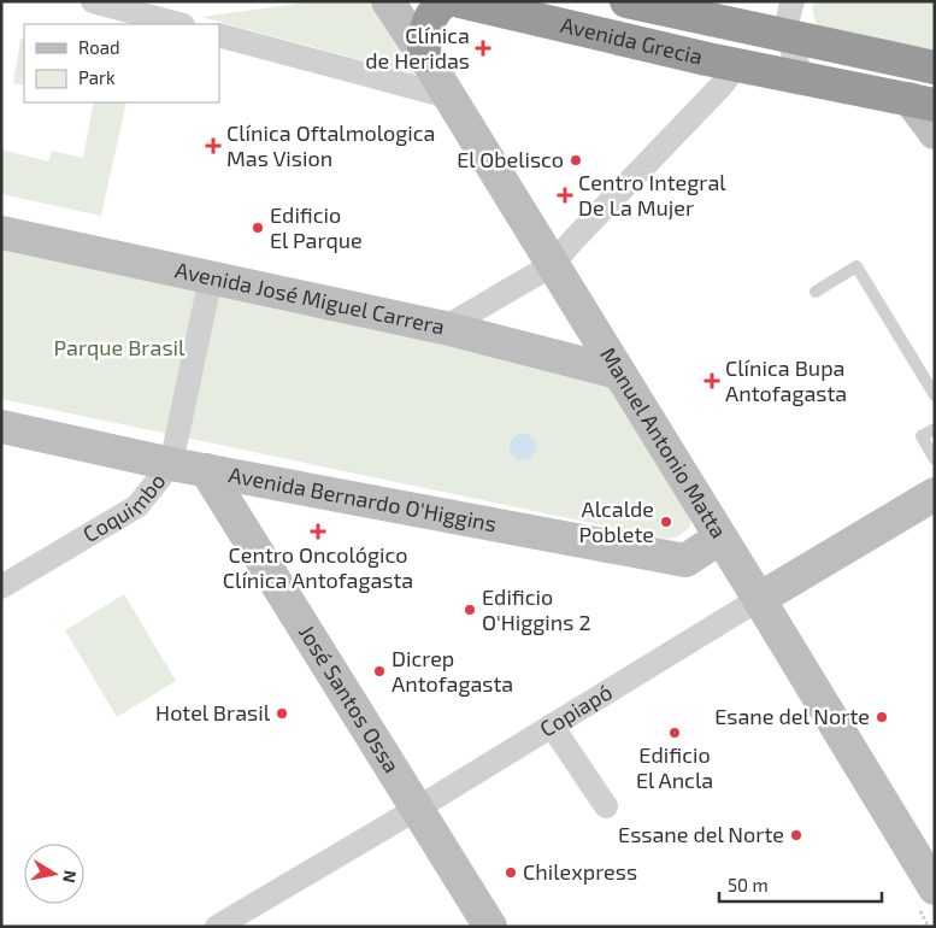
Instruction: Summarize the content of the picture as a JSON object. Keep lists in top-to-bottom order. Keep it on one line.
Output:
{"streets":{"highway":["Avenida Grecia"],"main road":["Avenida José Miguel Carrera","Manuel Antonio Matta","Avenida Bernardo O'Higgins","José Santos Ossa","Copiapó"],"street":["Coquimbo"]},"crossings":[["Avenida José Miguel Carrera","Manuel Antonio Matta"],["Avenida José Miguel Carrera","Coquimbo"],["Manuel Antonio Matta","Avenida Bernardo O'Higgins"],["Manuel Antonio Matta","Copiapó"],["Avenida Bernardo O'Higgins","Coquimbo"],["Avenida Bernardo O'Higgins","José Santos Ossa"],["José Santos Ossa","Copiapó"]],"parks":["Parque Brasil"],"places":{"health":["Clínica de Heridas","Clínica Oftalmologica Mas Vision","Centro Integral De La Mujer","Clínica Bupa Antofagasta","Centro Oncológico Clínica Antofagasta"],"other":["El Obelisco","Edificio El Parque","Alcalde Poblete","Edificio O'Higgins 2","Dicrep Antofagasta","Hotel Brasil","Esane del Norte","Edificio El Ancla","Essane del Norte","Chilexpress"]},"legend":["Road","Park"],"scale_bar":"50 m","north":"right"}
